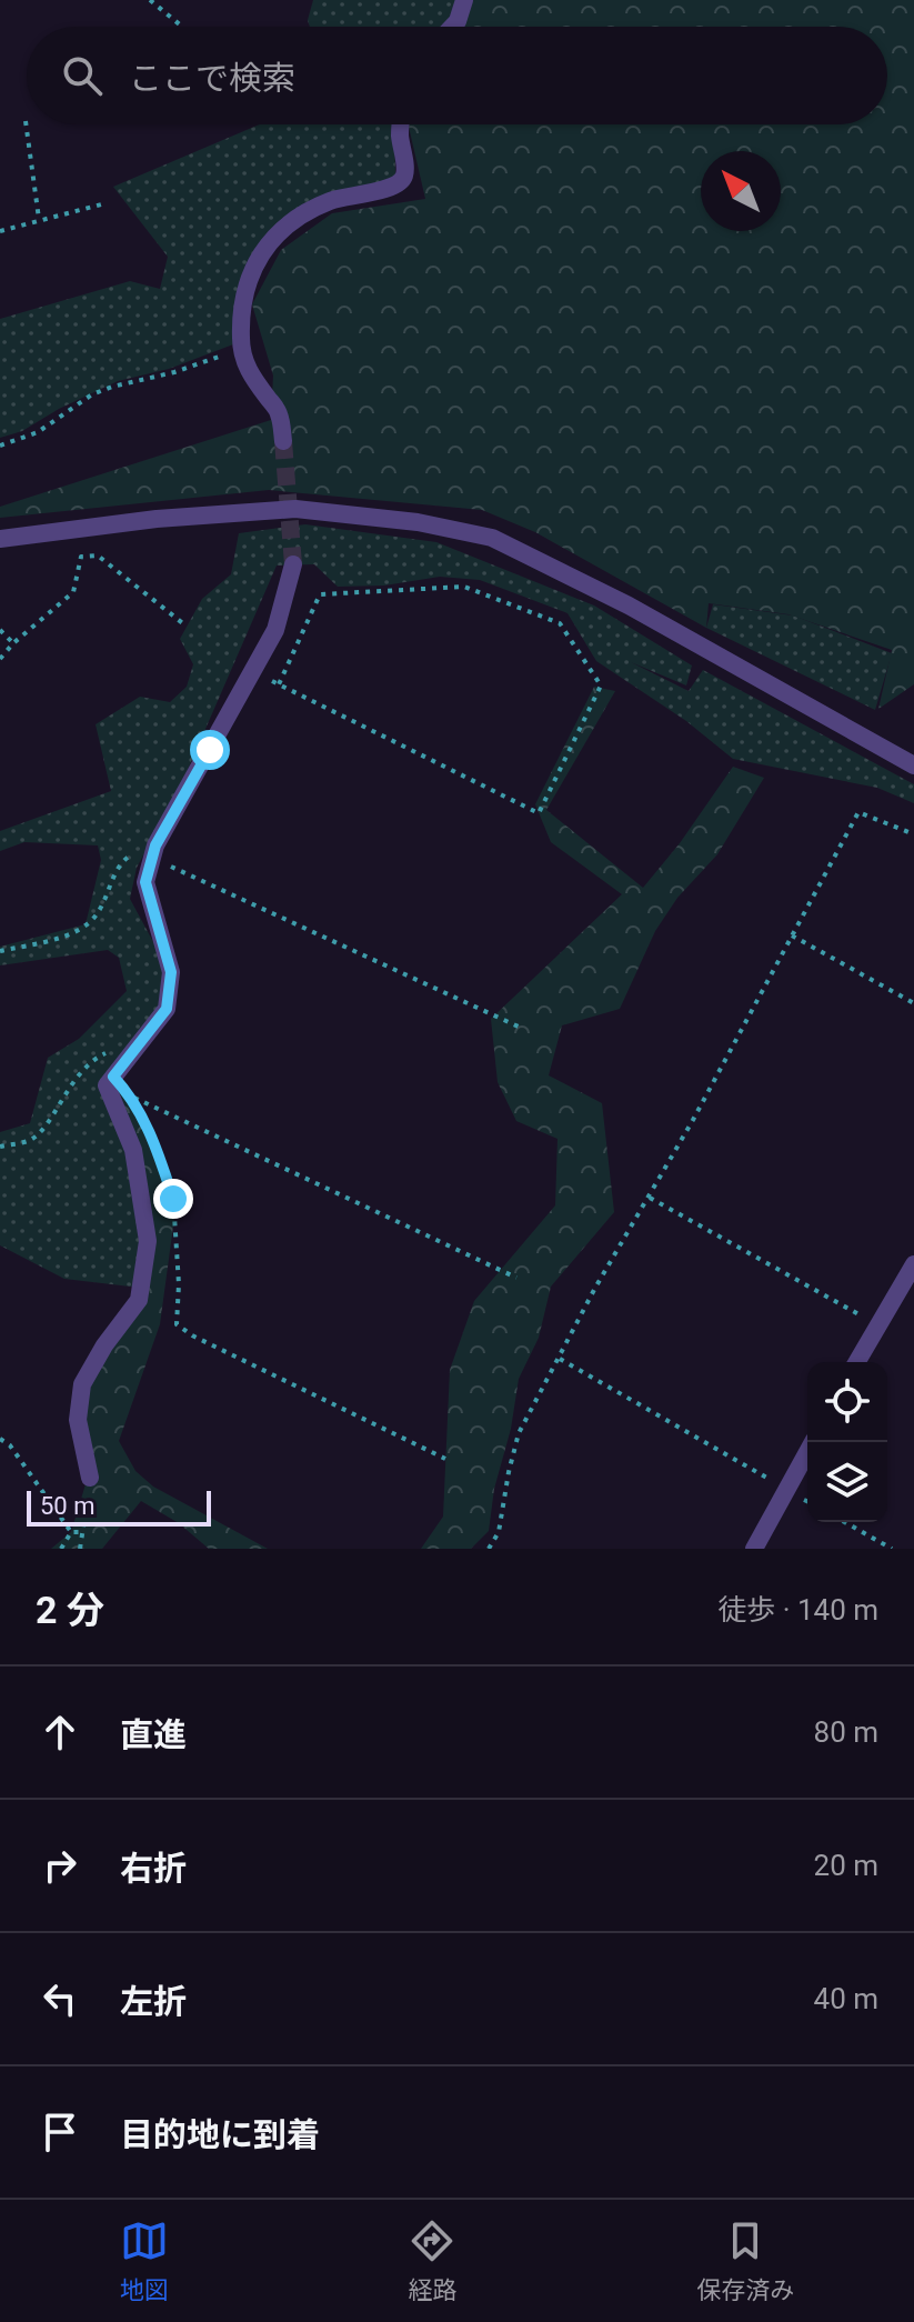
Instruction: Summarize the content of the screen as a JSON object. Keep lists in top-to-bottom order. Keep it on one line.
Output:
{"scale_bar":"50 m","north":"top left","page":{"search":"ここで検索","scale":"50 m","heading":["2 分","徒歩 · 140 m"],"list":[["直進","80 m"],["右折","20 m"],["左折","40 m"],"目的地に到着"],"nav":["地図","経路","保存済み"]}}
